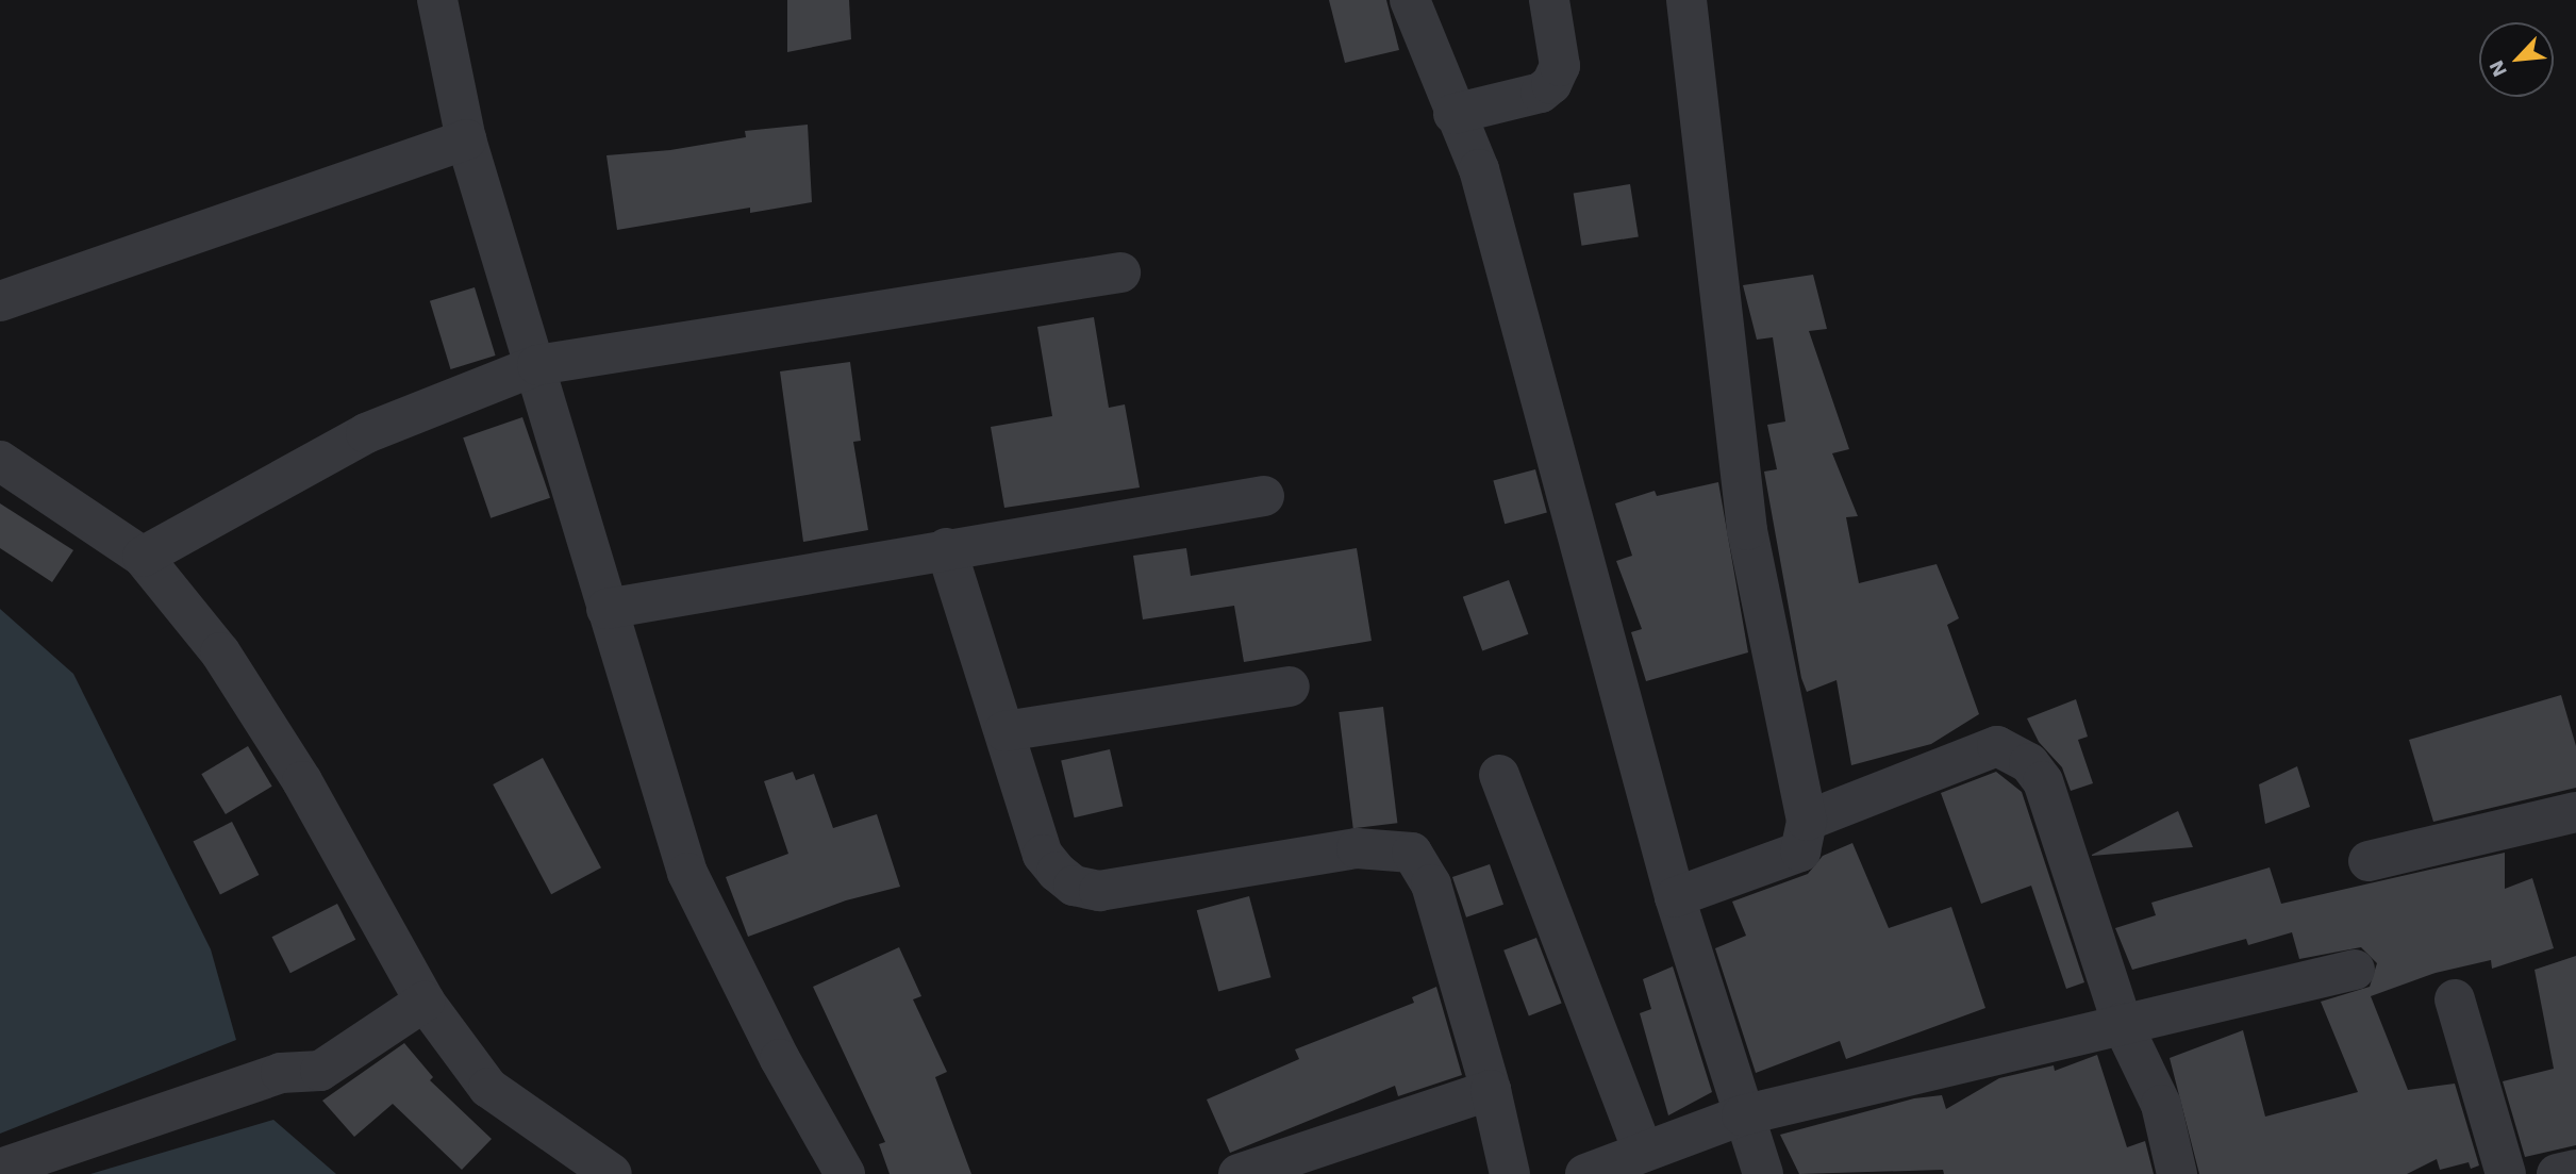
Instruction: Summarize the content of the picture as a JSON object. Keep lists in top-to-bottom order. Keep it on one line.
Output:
{"north":"bottom left"}
